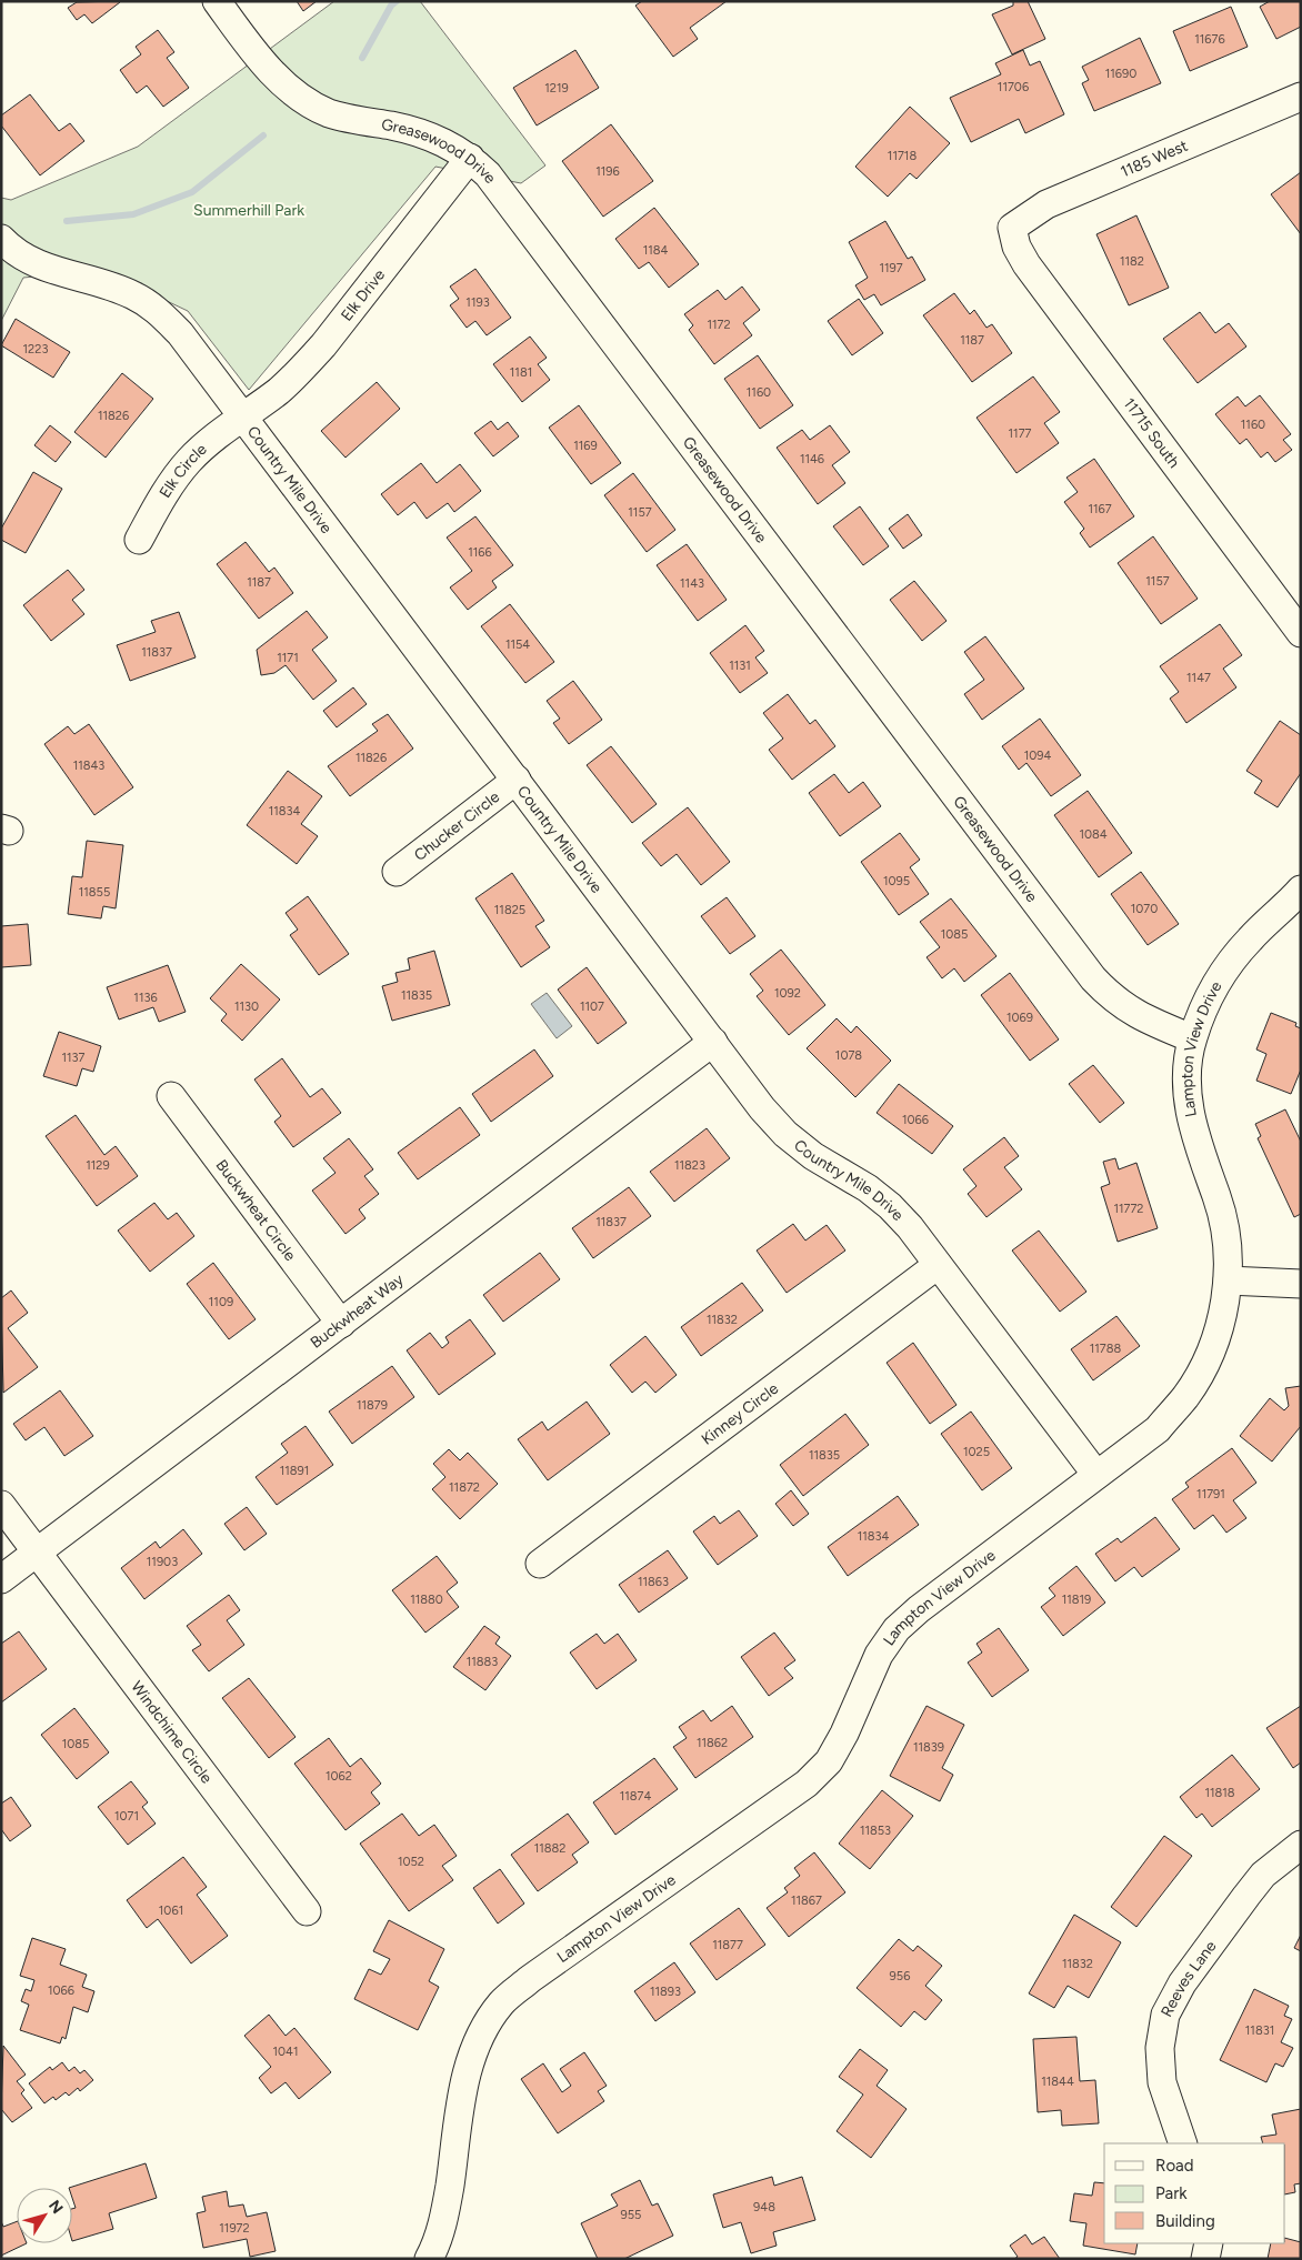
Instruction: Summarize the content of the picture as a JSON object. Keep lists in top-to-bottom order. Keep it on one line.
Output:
{"streets":{"street":["Greasewood Drive","1185 West","Elk Drive","11715 South","Elk Circle","Country Mile Drive","Chucker Circle","Lampton View Drive","Buckwheat Circle","Buckwheat Way","Kinney Circle","Windchime Circle","Reeves Lane"]},"crossings":[["Greasewood Drive","Elk Drive"],["Greasewood Drive","Lampton View Drive"],["1185 West","11715 South"],["Elk Drive","Elk Circle"],["Elk Drive","Country Mile Drive"],["Elk Circle","Country Mile Drive"],["Country Mile Drive","Chucker Circle"],["Country Mile Drive","Lampton View Drive"],["Country Mile Drive","Buckwheat Way"],["Country Mile Drive","Kinney Circle"],["Buckwheat Circle","Buckwheat Way"],["Buckwheat Way","Windchime Circle"]],"parks":["Summerhill Park"],"house_numbers":["11676","11690","11706","1219","11718","1196","1184","1182","1197","1193","1172","1187","1223","1181","1160","11826","1160","1177","1169","1146","1167","1157","1166","1157","1187","1143","1154","11837","1171","1131","1147","1094","11826","11843","11834","1084","1095","11855","1070","11825","1085","1092","11835","1136","1130","1107","1069","1078","1137","1066","1129","11823","11772","11837","1109","11832","11788","11879","1025","11835","11891","11872","11791","11834","11903","11863","11880","11819","11883","11862","1085","11839","1062","11818","11874","1071","11853","11882","1052","11867","1061","11877","11832","956","1066","11893","11831","1041","11844","948","955","11972"],"legend":["Road","Park","Building"],"north":"top right"}
